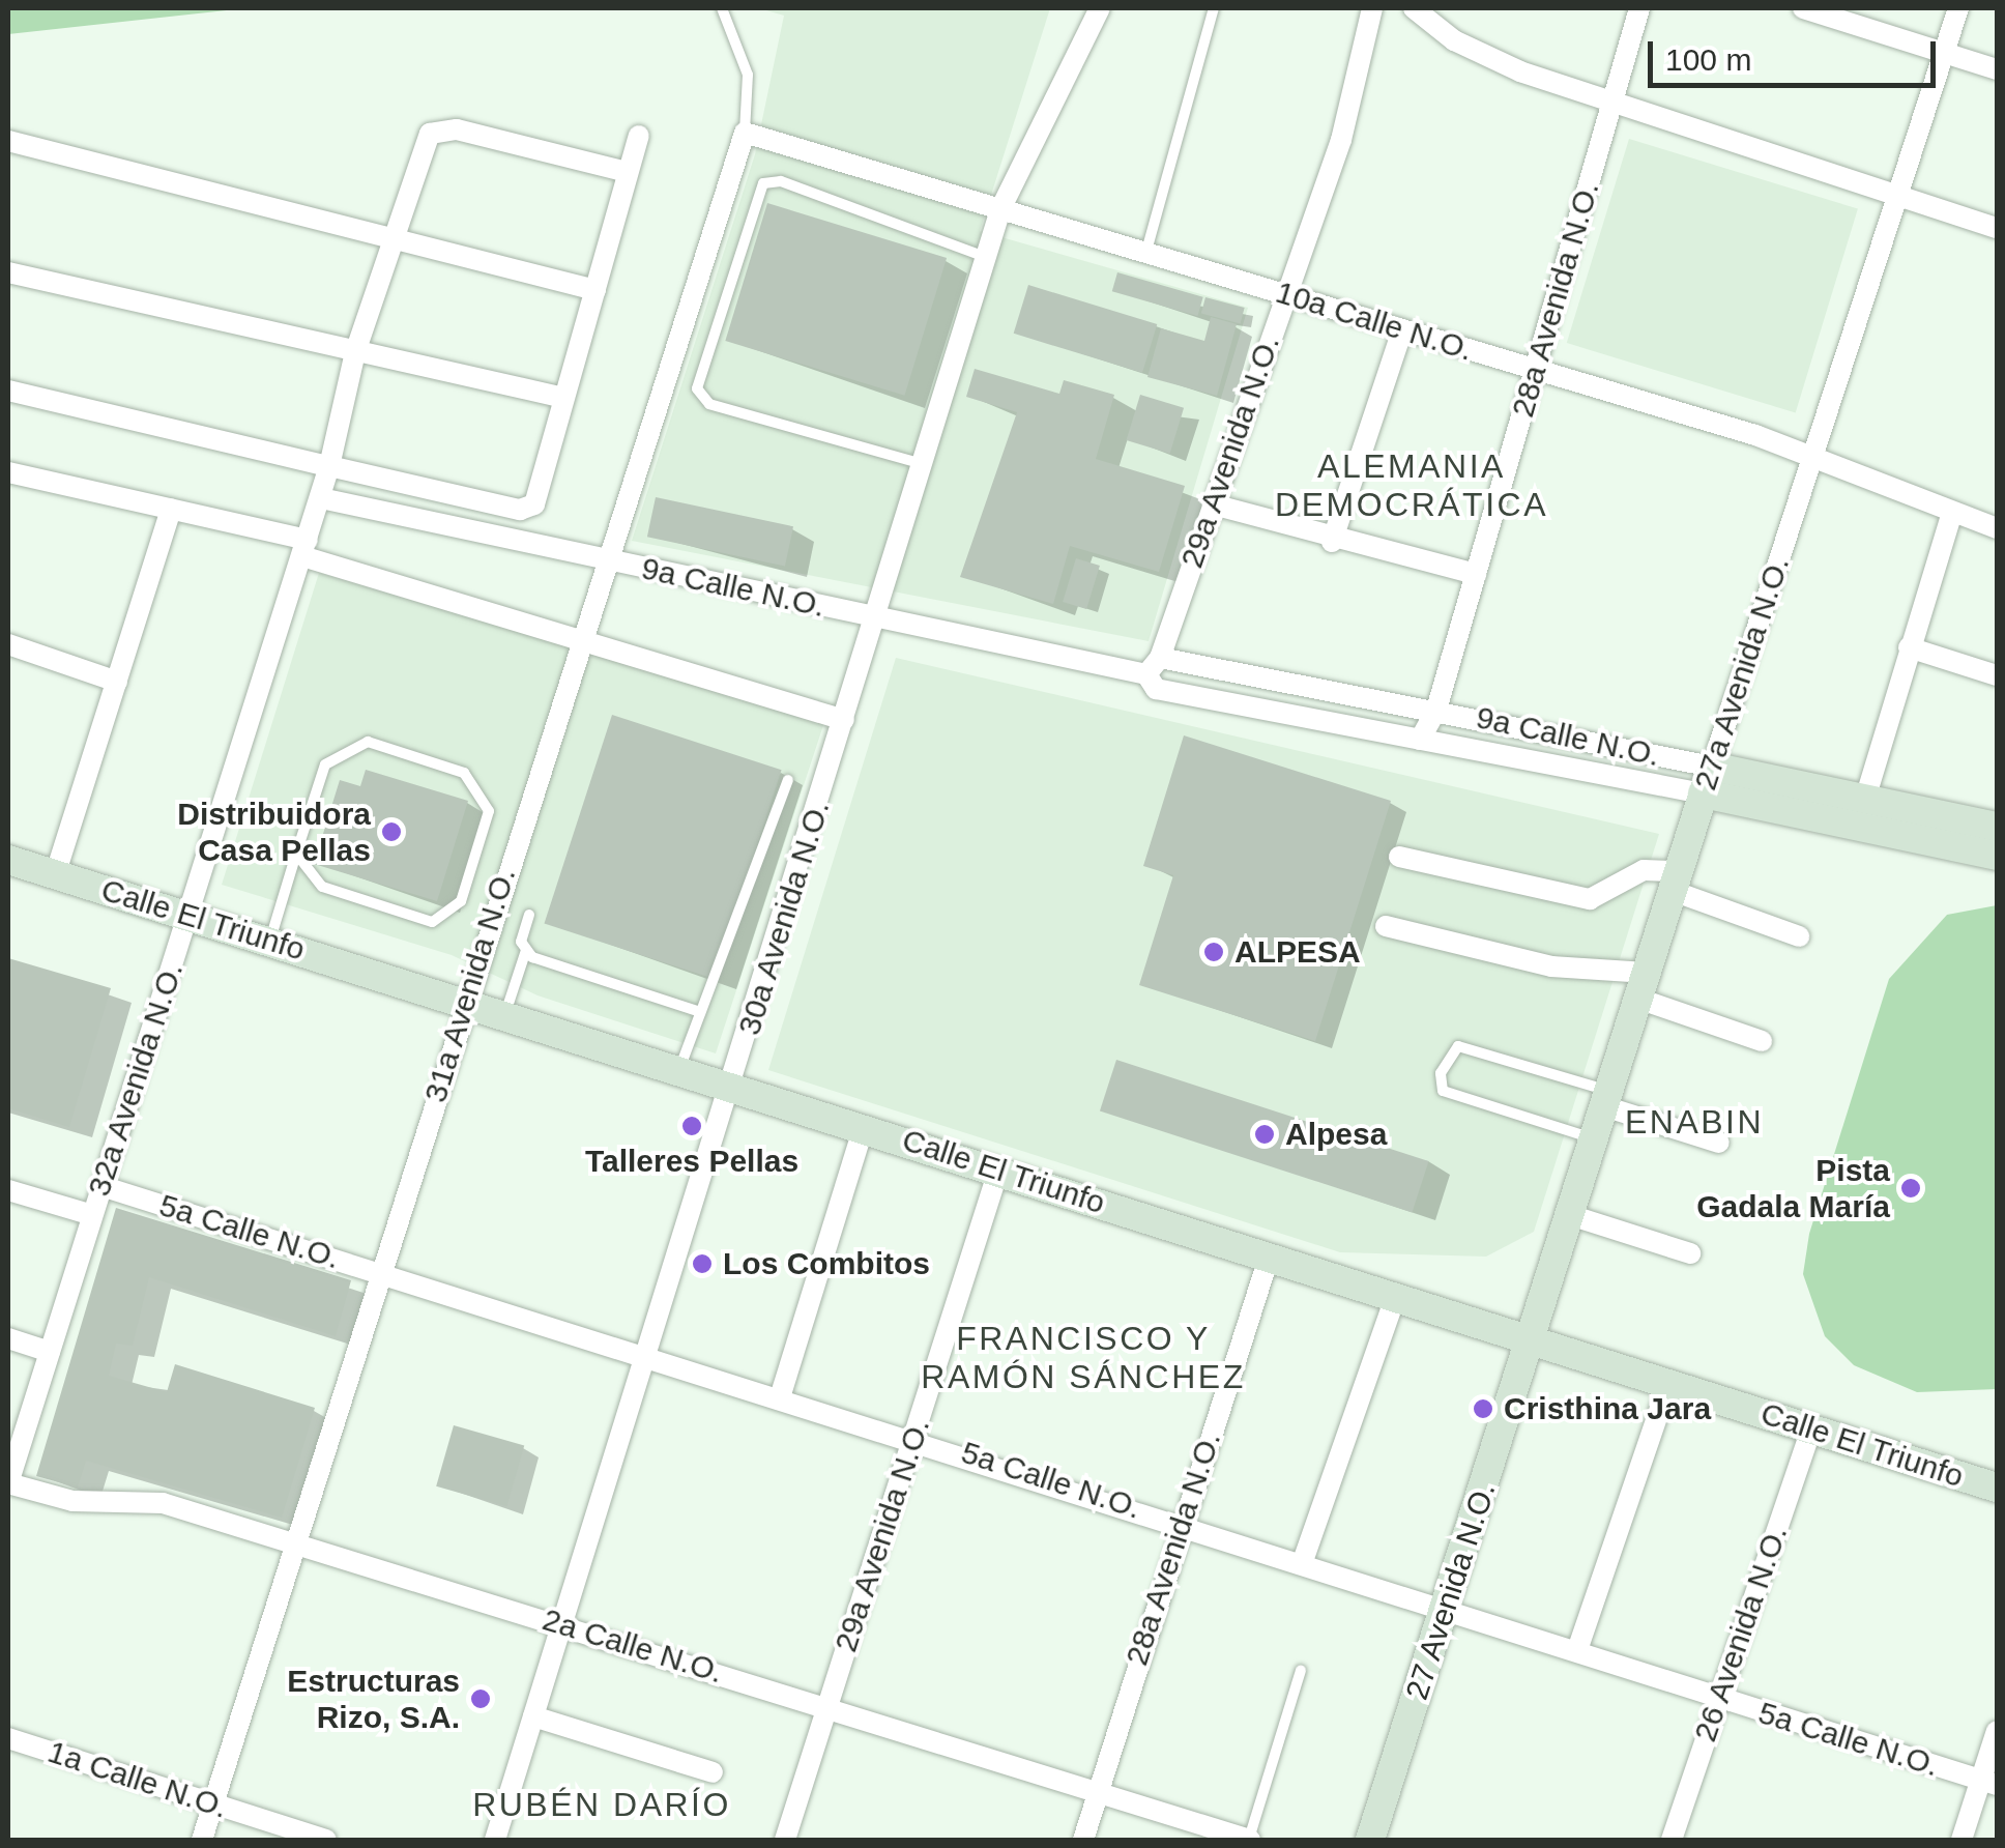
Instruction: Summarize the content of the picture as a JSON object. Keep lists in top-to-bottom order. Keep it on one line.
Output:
{"streets":{"main road":["9a Calle N.O.","27a Avenida N.O.","Calle El Triunfo","27 Avenida N.O."],"street":["28a Avenida N.O.","10a Calle N.O.","29a Avenida N.O.","30a Avenida N.O.","31a Avenida N.O.","32a Avenida N.O.","5a Calle N.O.","26 Avenida N.O.","2a Calle N.O.","1a Calle N.O."]},"crossings":[["28a Avenida N.O.","10a Calle N.O."],["28a Avenida N.O.","9a Calle N.O."],["28a Avenida N.O.","Calle El Triunfo"],["28a Avenida N.O.","5a Calle N.O."],["28a Avenida N.O.","2a Calle N.O."],["10a Calle N.O.","29a Avenida N.O."],["10a Calle N.O.","27a Avenida N.O."],["10a Calle N.O.","30a Avenida N.O."],["10a Calle N.O.","31a Avenida N.O."],["29a Avenida N.O.","9a Calle N.O."],["29a Avenida N.O.","Calle El Triunfo"],["29a Avenida N.O.","5a Calle N.O."],["29a Avenida N.O.","2a Calle N.O."],["9a Calle N.O.","27a Avenida N.O."],["9a Calle N.O.","30a Avenida N.O."],["9a Calle N.O.","31a Avenida N.O."],["9a Calle N.O.","32a Avenida N.O."],["27a Avenida N.O.","Calle El Triunfo"],["27a Avenida N.O.","27 Avenida N.O."],["30a Avenida N.O.","Calle El Triunfo"],["30a Avenida N.O.","5a Calle N.O."],["30a Avenida N.O.","2a Calle N.O."],["Calle El Triunfo","31a Avenida N.O."],["Calle El Triunfo","32a Avenida N.O."],["Calle El Triunfo","27 Avenida N.O."],["Calle El Triunfo","26 Avenida N.O."],["31a Avenida N.O.","5a Calle N.O."],["31a Avenida N.O.","2a Calle N.O."],["31a Avenida N.O.","1a Calle N.O."],["32a Avenida N.O.","5a Calle N.O."],["32a Avenida N.O.","2a Calle N.O."],["5a Calle N.O.","27 Avenida N.O."],["5a Calle N.O.","26 Avenida N.O."]],"districts":["ALEMANIA DEMOCRÁTICA","ENABIN","FRANCISCO Y RAMÓN SÁNCHEZ","RUBÉN DARÍO"],"places":["Distribuidora Casa Pellas","ALPESA","Talleres Pellas","Alpesa","Pista Gadala María","Los Combitos","Cristhina Jara","Estructuras Rizo, S.A."],"scale_bar":"100 m"}
